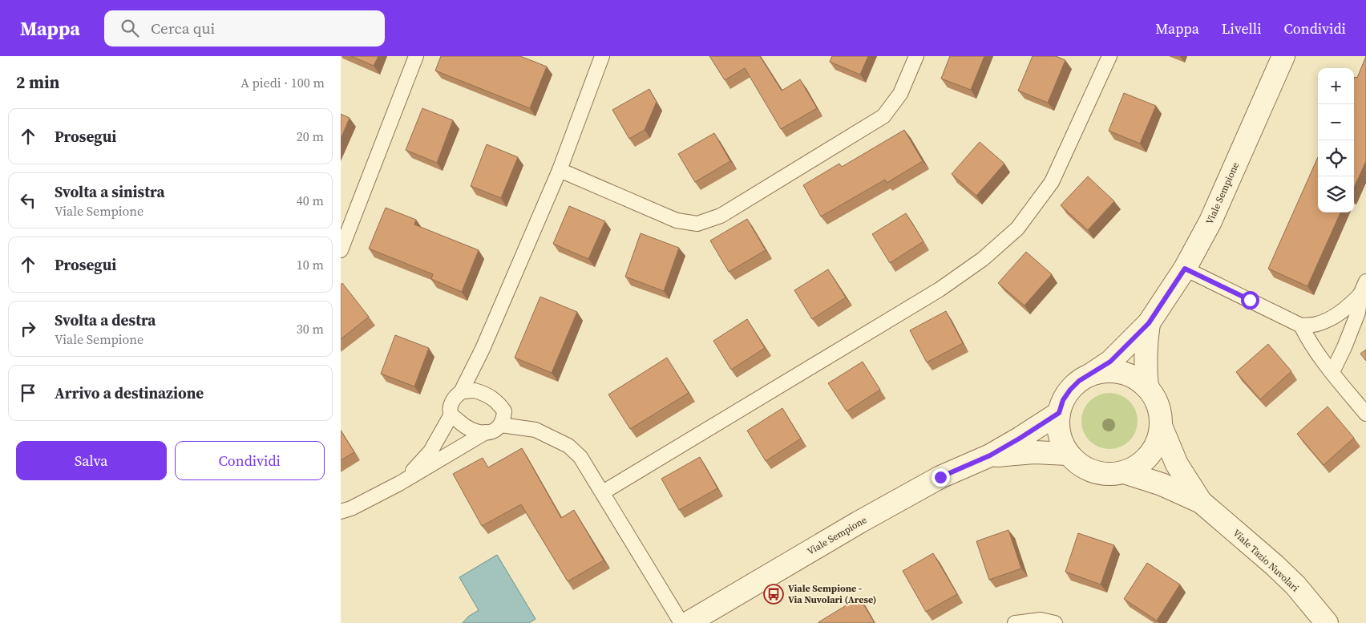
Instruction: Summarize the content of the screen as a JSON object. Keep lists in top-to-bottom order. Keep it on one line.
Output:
{"streets":{"street":["Viale Sempione","Viale Tazio Nuvolari"]},"crossings":[["Viale Sempione","Viale Tazio Nuvolari"]],"places":{"bus stop":["Viale Sempione - Via Nuvolari (Arese)"]},"page":{"header":"Mappa","search":"Cerca qui","nav":["Mappa","Livelli","Condividi"],"heading":["2 min","A piedi · 100 m"],"map_buttons":["+","−"],"list":[["Prosegui","20 m"],["Svolta a sinistra","Viale Sempione","40 m"],["Prosegui","10 m"],["Svolta a destra","Viale Sempione","30 m"],"Arrivo a destinazione"],"buttons":["Salva","Condividi"]}}
